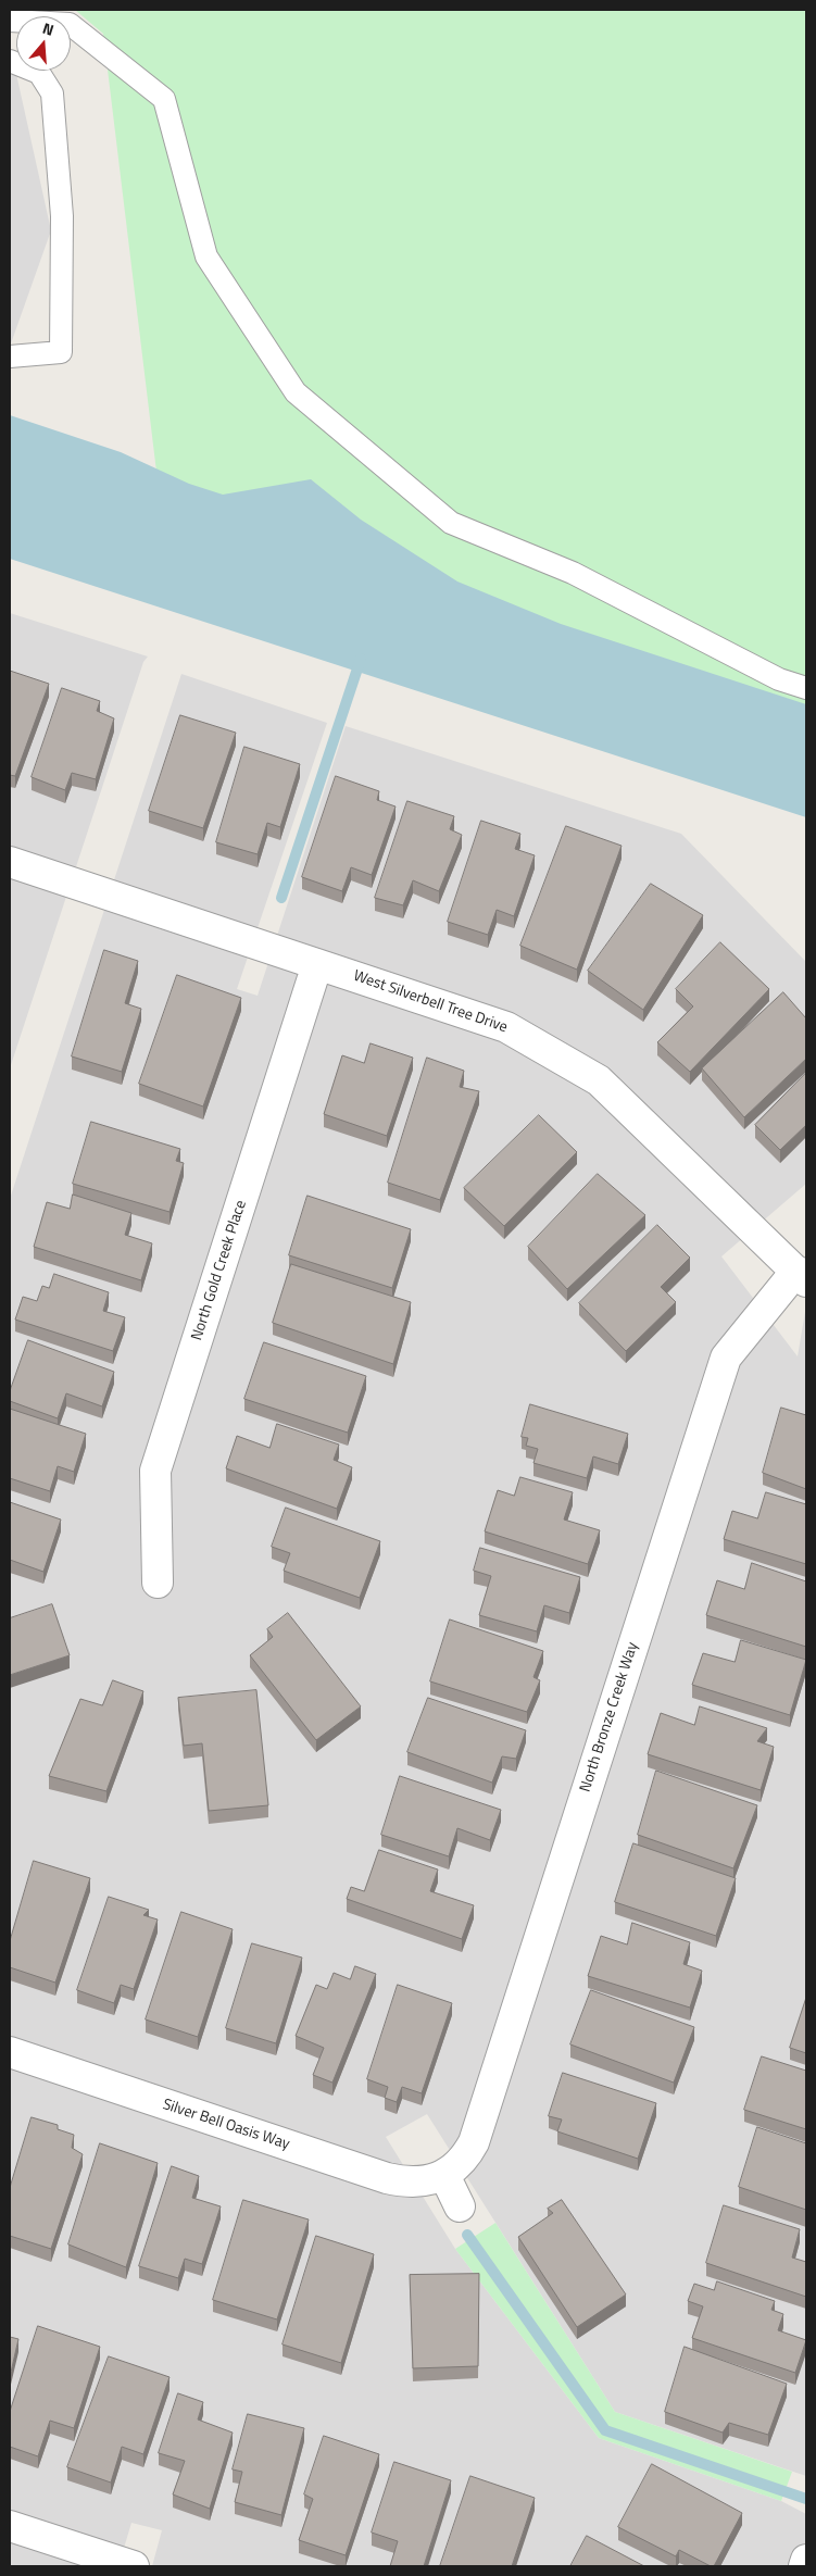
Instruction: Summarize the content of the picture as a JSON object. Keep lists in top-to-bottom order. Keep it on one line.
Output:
{"streets":{"street":["West Silverbell Tree Drive","North Gold Creek Place","North Bronze Creek Way","Silver Bell Oasis Way"]},"crossings":[["West Silverbell Tree Drive","North Gold Creek Place"],["West Silverbell Tree Drive","North Bronze Creek Way"],["North Bronze Creek Way","Silver Bell Oasis Way"]],"north":"top"}
